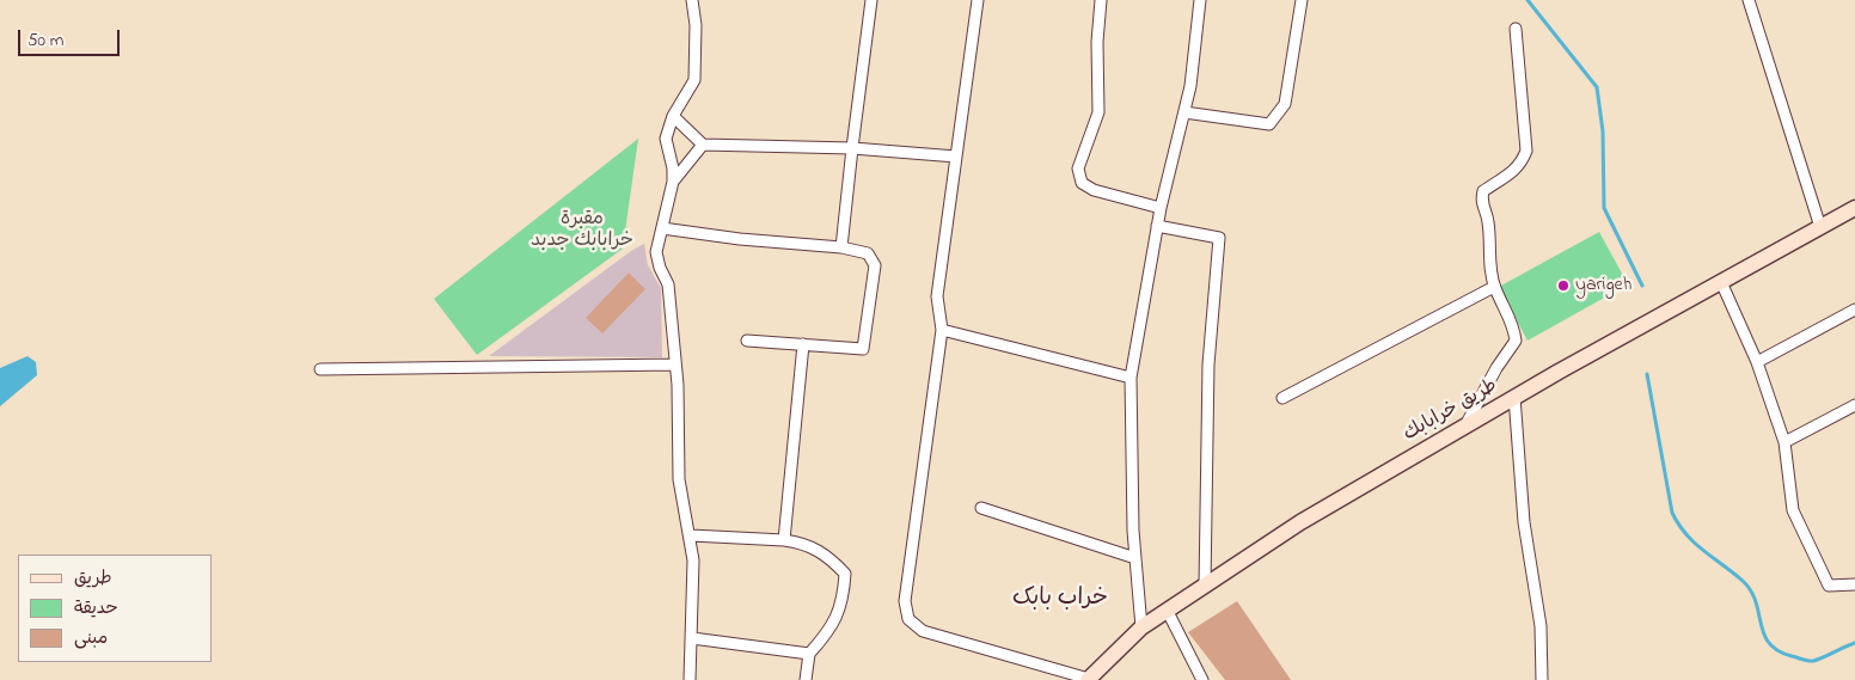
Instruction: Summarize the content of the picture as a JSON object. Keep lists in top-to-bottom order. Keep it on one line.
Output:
{"streets":{"main road":["طريق خرابابك"]},"districts":["خراب بابک"],"parks":["مقبرة خرابابك جدبد"],"places":["yarigeh"],"legend":["طريق","حديقة","مبنى"],"scale_bar":"50 m"}
